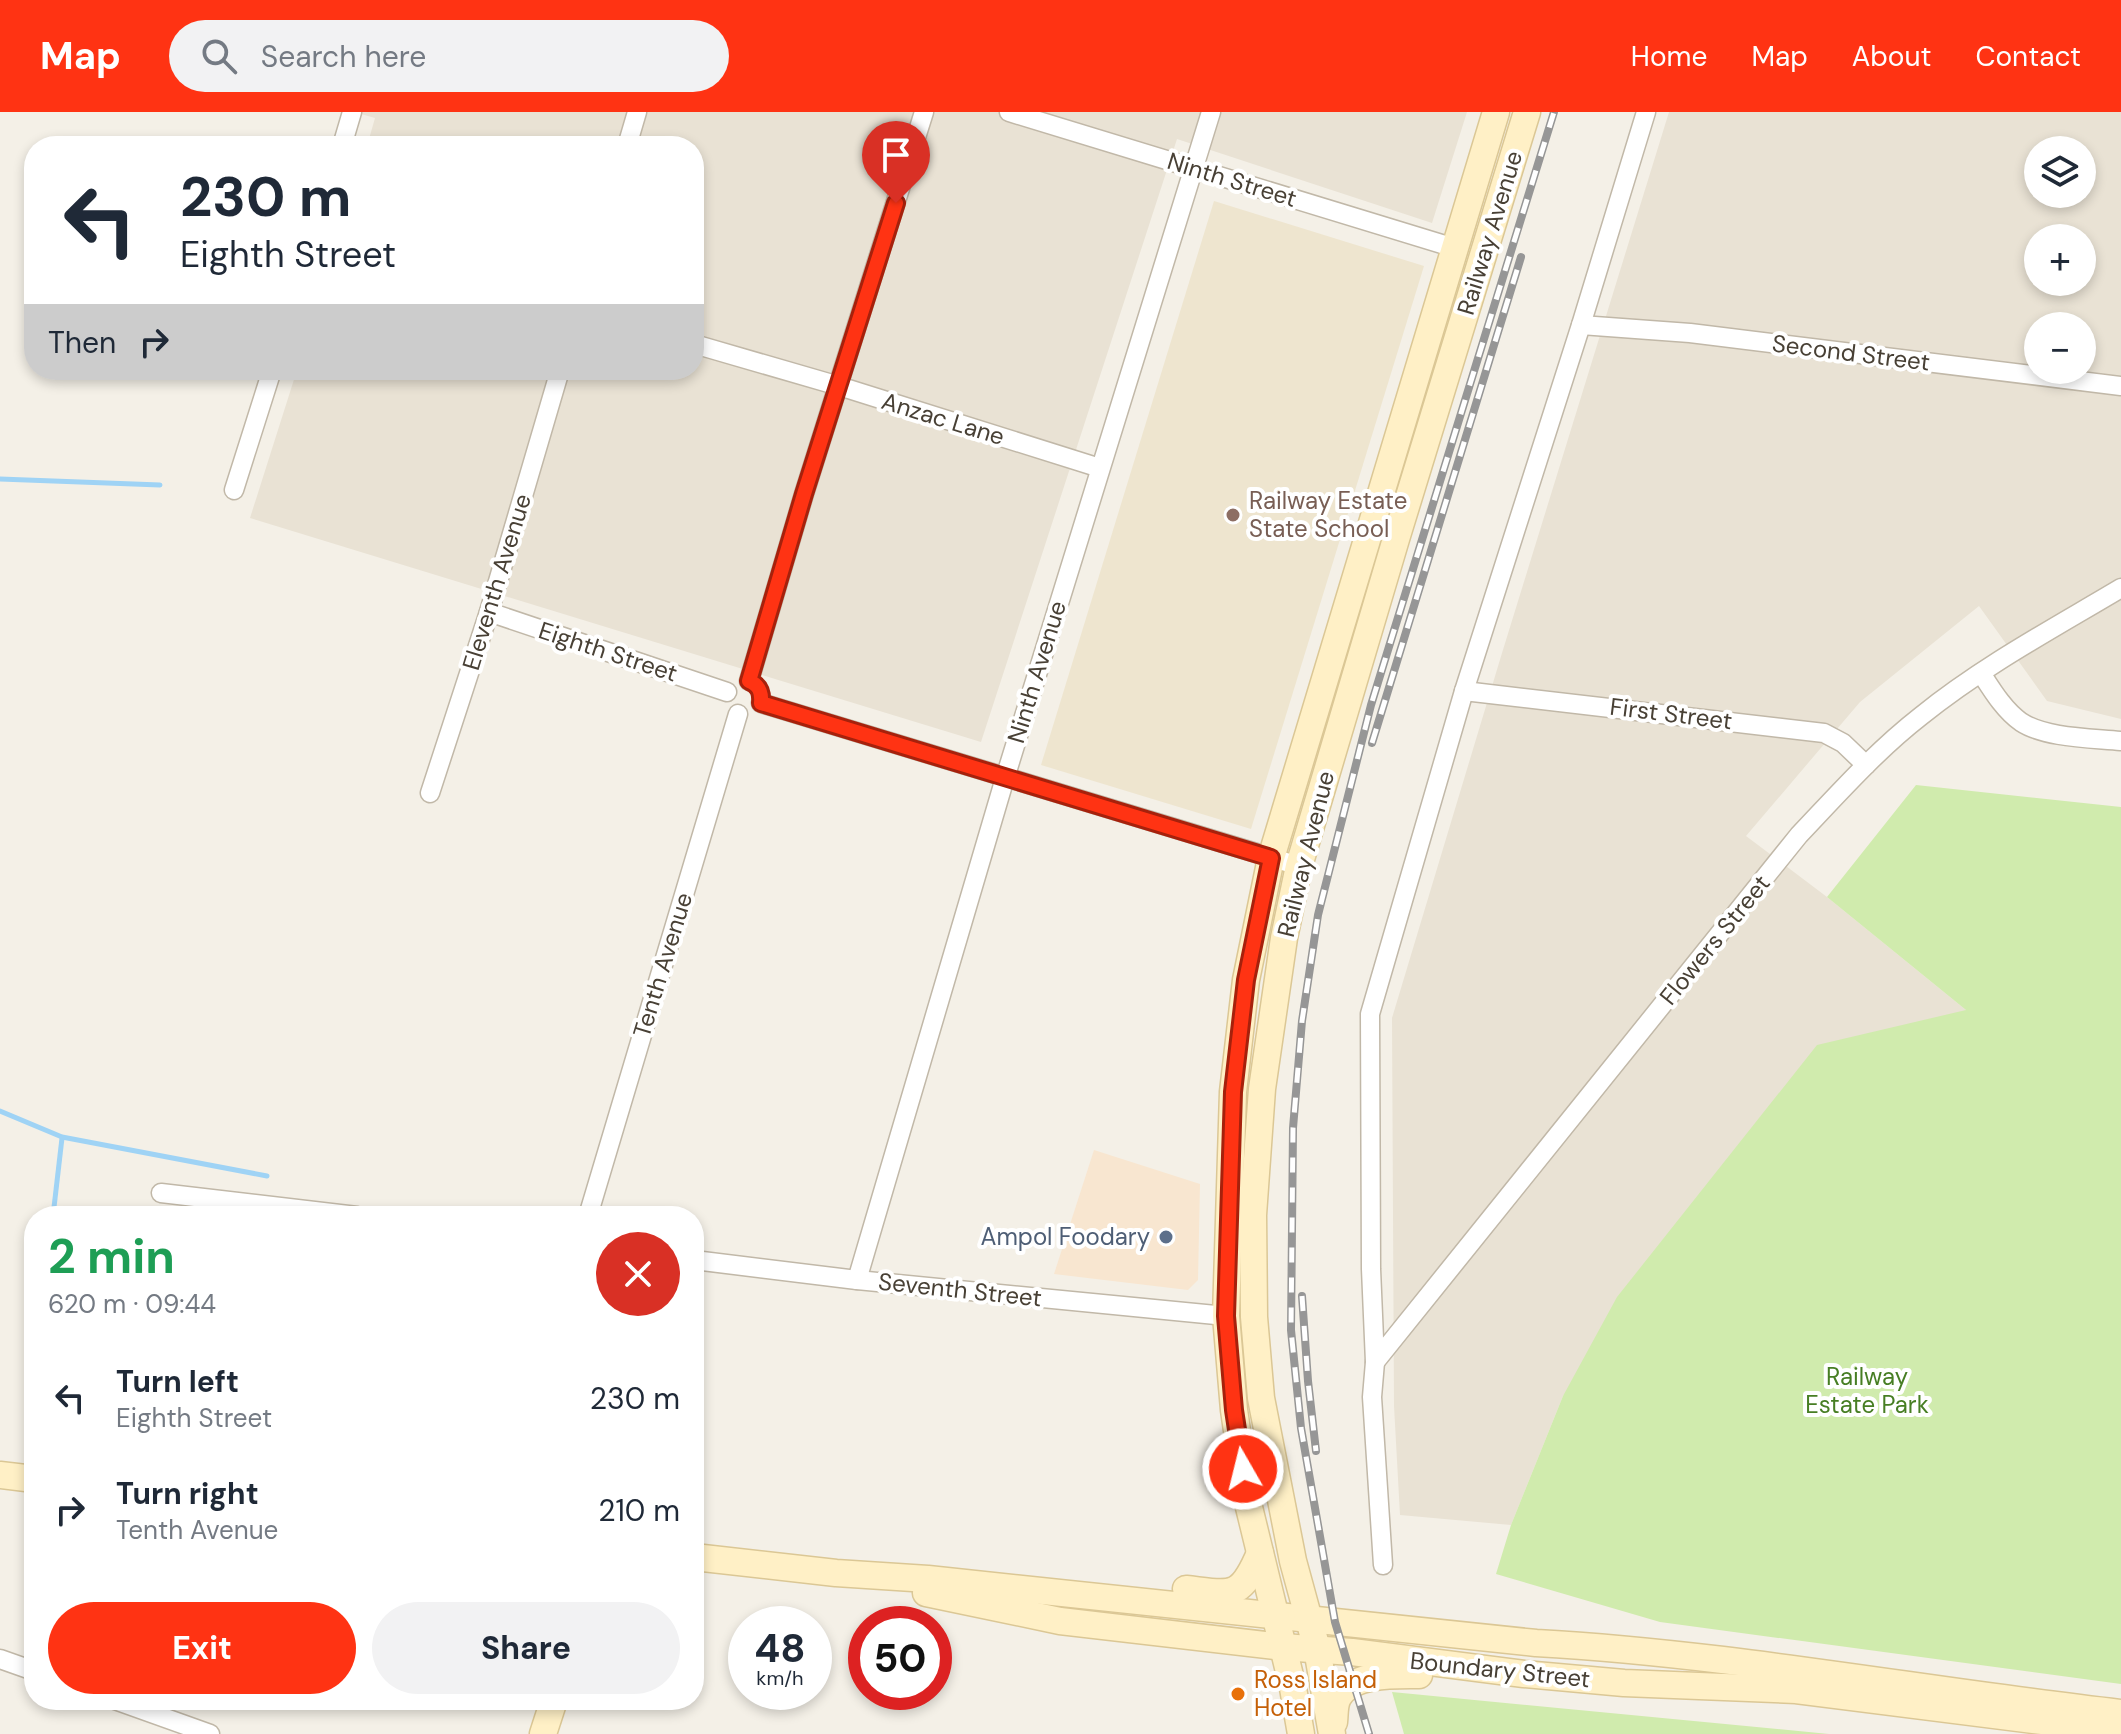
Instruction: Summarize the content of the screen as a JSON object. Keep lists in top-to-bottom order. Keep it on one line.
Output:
{"streets":{"main road":["Railway Avenue","Boundary Street"],"street":["Ninth Street","Second Street","Anzac Lane","Eleventh Avenue","Eighth Street","Ninth Avenue","First Street","Flowers Street","Tenth Avenue","Seventh Street"]},"crossings":[["Ninth Street","Railway Avenue"],["Ninth Street","Ninth Avenue"],["Railway Avenue","Seventh Street"],["Railway Avenue","Boundary Street"],["Anzac Lane","Ninth Avenue"],["Eleventh Avenue","Eighth Street"],["Eighth Street","Tenth Avenue"],["Ninth Avenue","Seventh Street"],["First Street","Flowers Street"]],"parks":["Railway Estate Park"],"places":["Railway Estate State School","Ampol Foodary","Ross Island Hotel"],"page":{"header":"Map","search":"Search here","nav":["Home","Map","About","Contact"],"map_buttons":["+","−"],"turn":["230 m","Eighth Street"],"then":"Then","heading":["2 min","620 m · 09:44"],"list":[{"name":"Turn left","note":"Eighth Street","value":"230 m"},{"name":"Turn right","note":"Tenth Avenue","value":"210 m"}],"buttons":["Exit","Share"],"speed":"48 km/h","limit":"50"}}
